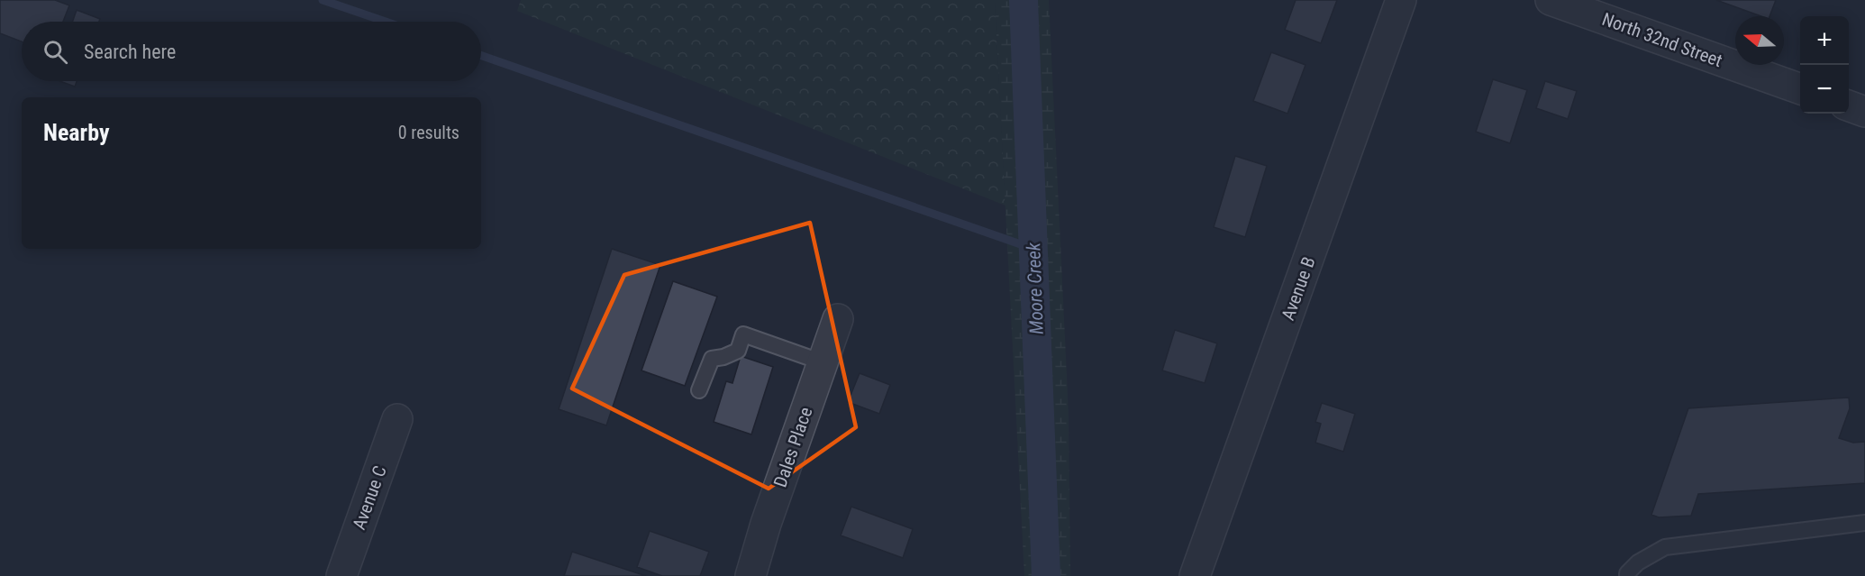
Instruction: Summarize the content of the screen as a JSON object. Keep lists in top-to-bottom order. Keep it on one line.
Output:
{"streets":{"street":["North 32nd Street","Avenue B","Dales Place","Avenue C"]},"water":["Moore Creek"],"north":"left","page":{"map_buttons":["+","−"],"search":"Search here","heading":["Nearby","0 results"]}}
